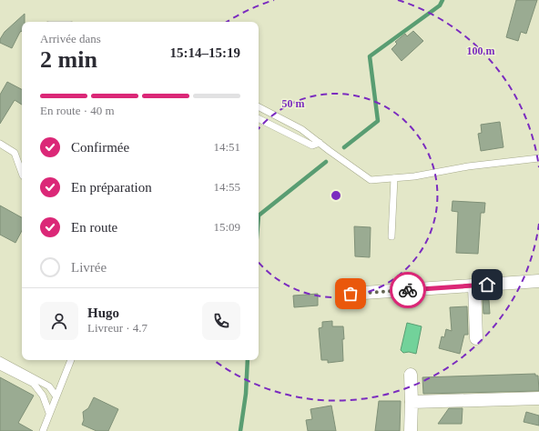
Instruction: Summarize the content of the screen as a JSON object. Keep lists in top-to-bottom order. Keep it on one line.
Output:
{"page":{"heading":["2 min","Arrivée dans","15:14–15:19"],"panel":["Hugo","Livreur · 4.7"],"bar":"En route · 40 m","list":[["Confirmée","14:51"],["En préparation","14:55"],["En route","15:09"],"Livrée"]},"rings":["100 m","50 m"]}
